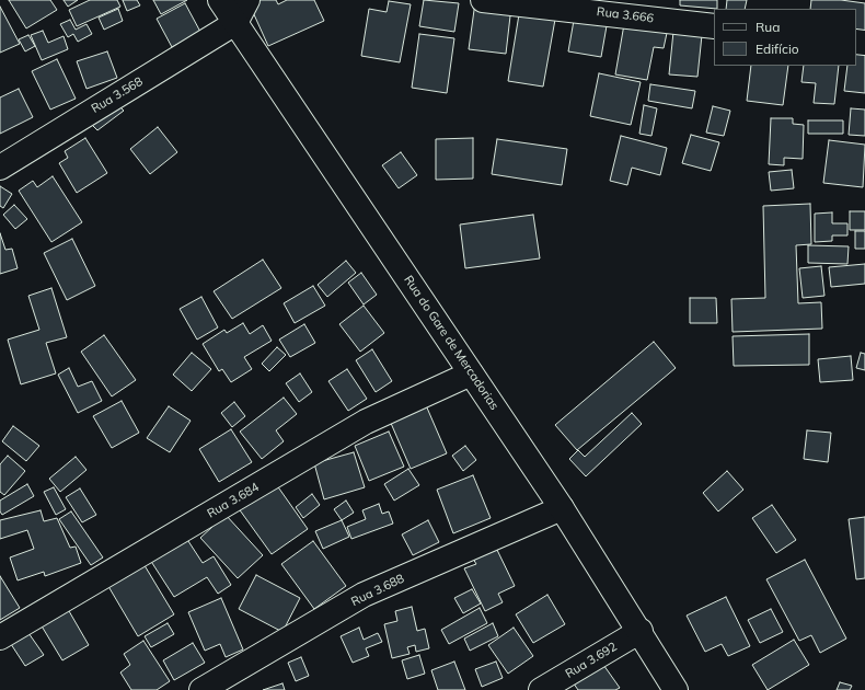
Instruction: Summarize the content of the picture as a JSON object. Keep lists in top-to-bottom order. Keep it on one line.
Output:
{"streets":{"street":["Rua 3.666","Rua 3.568","Rua do Gare de Mercadorias","Rua 3.684","Rua 3.688","Rua 3.692"]},"crossings":[["Rua 3.568","Rua do Gare de Mercadorias"],["Rua do Gare de Mercadorias","Rua 3.684"],["Rua do Gare de Mercadorias","Rua 3.688"],["Rua do Gare de Mercadorias","Rua 3.692"]],"legend":["Rua","Edifício"]}
